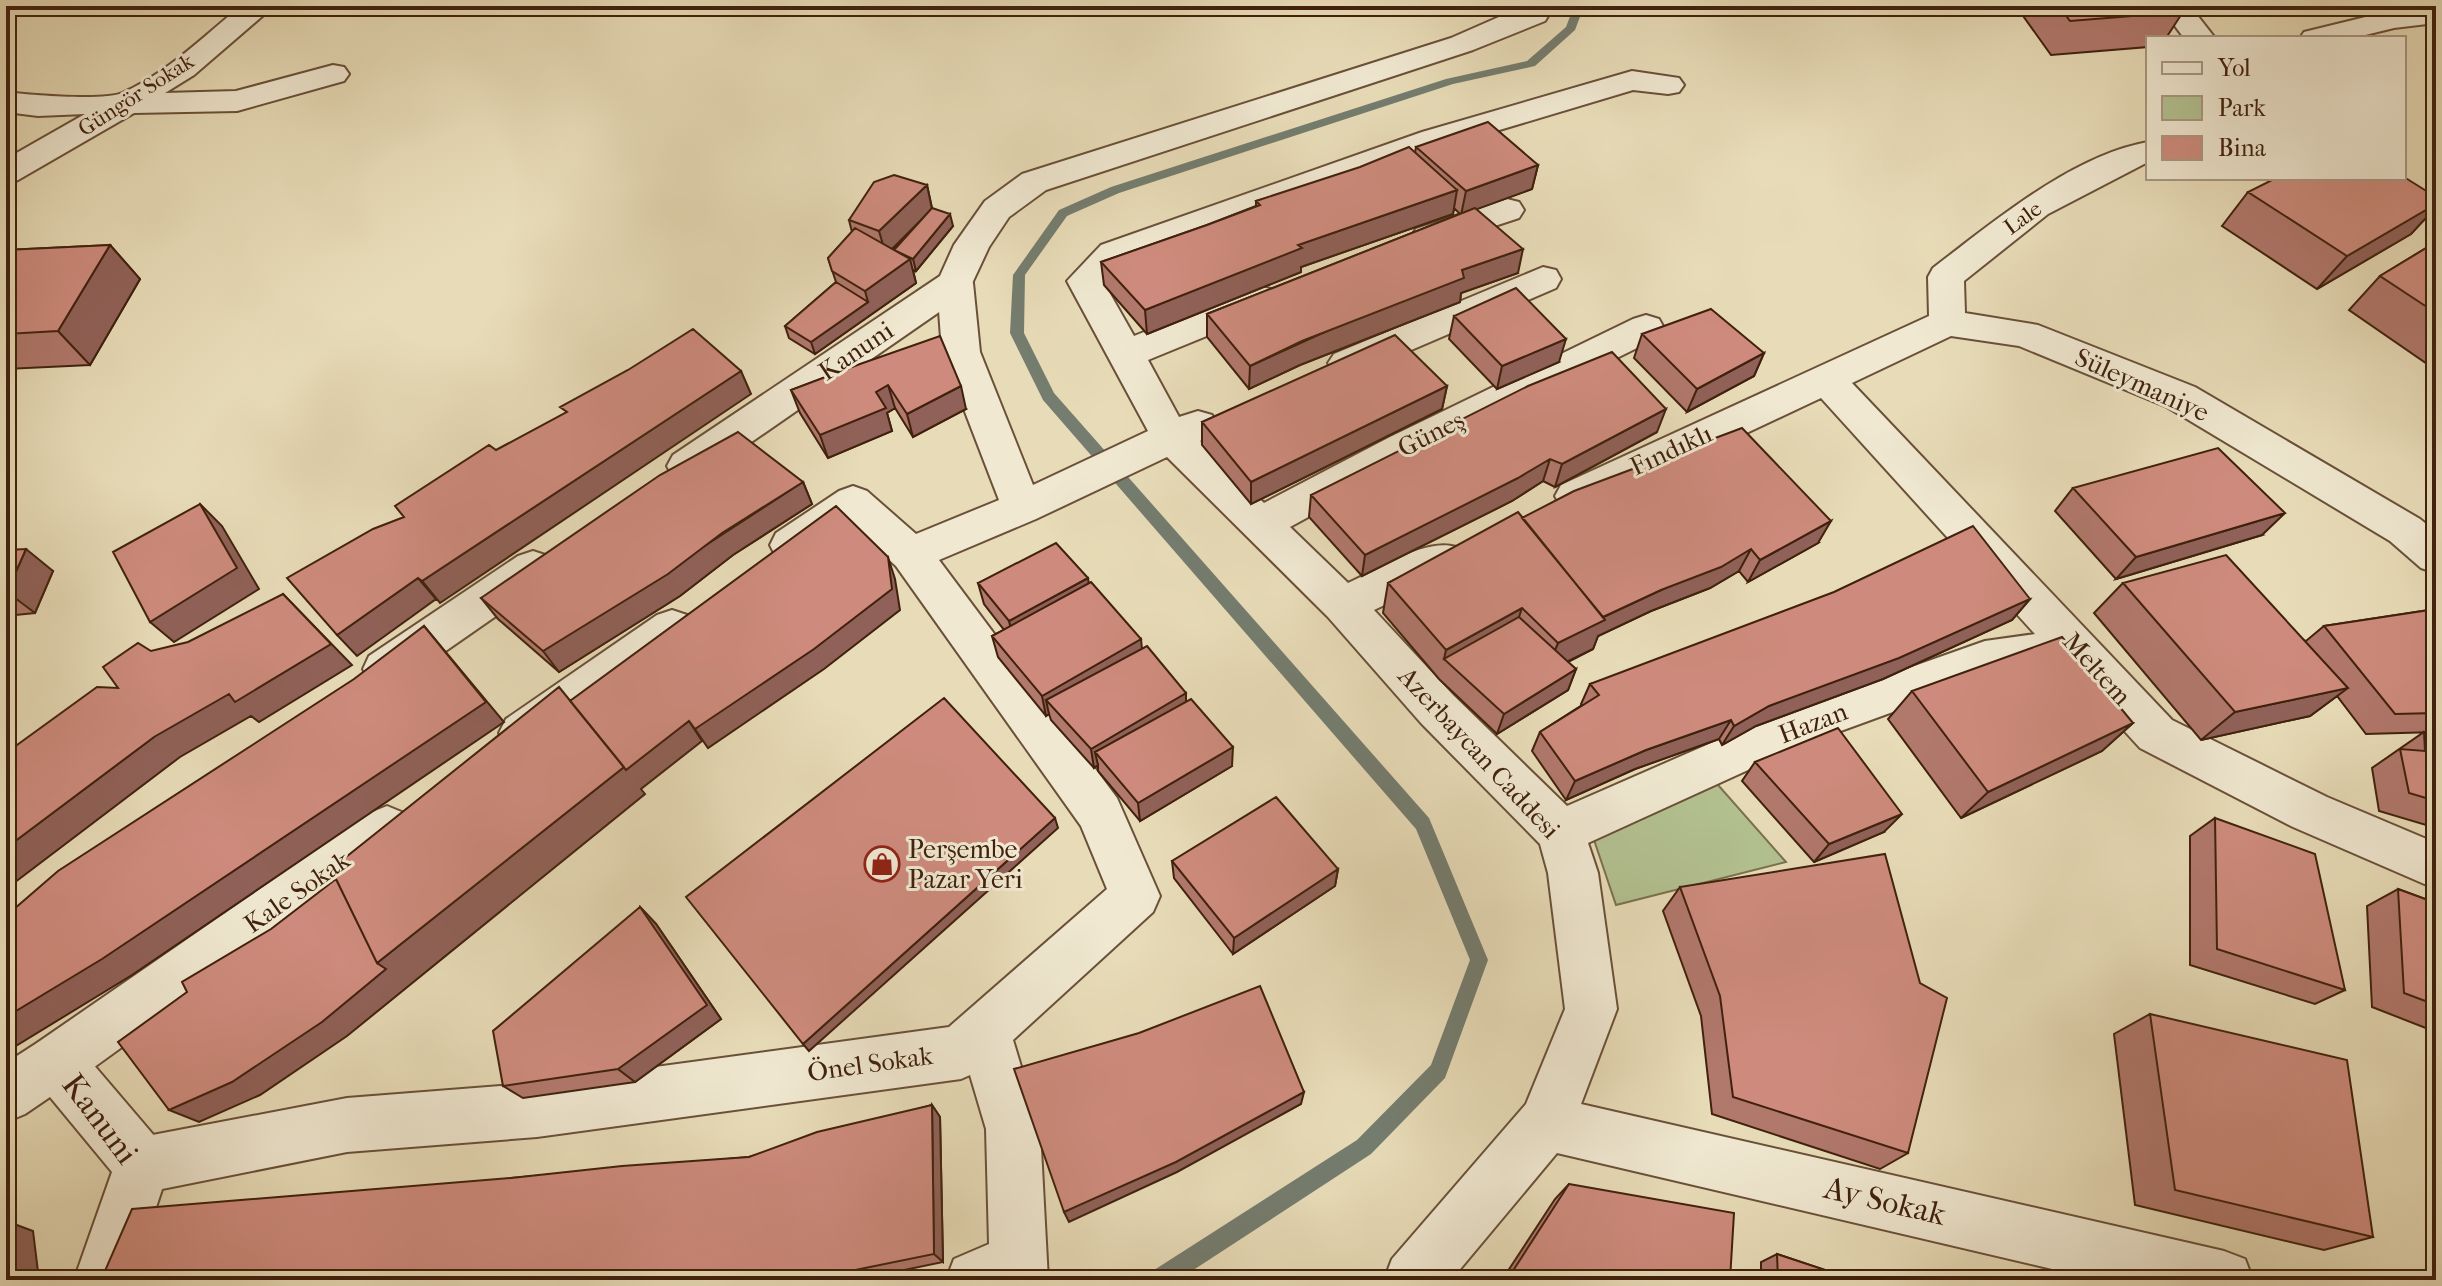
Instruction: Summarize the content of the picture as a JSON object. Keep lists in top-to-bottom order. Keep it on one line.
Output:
{"streets":{"street":["Güngör Sokak","Lale","Kanuni","Süleymaniye","Güneş","Fındıklı","Meltem","Hazan","Azerbaycan Caddesi","Kale Sokak","Önel Sokak","Ay Sokak"]},"crossings":[["Lale","Süleymaniye"],["Kanuni","Kale Sokak"],["Kanuni","Önel Sokak"],["Güneş","Azerbaycan Caddesi"],["Fındıklı","Meltem"],["Meltem","Hazan"],["Hazan","Azerbaycan Caddesi"],["Azerbaycan Caddesi","Ay Sokak"]],"places":{"shop":["Perşembe Pazar Yeri"]},"legend":["Yol","Park","Bina"]}
